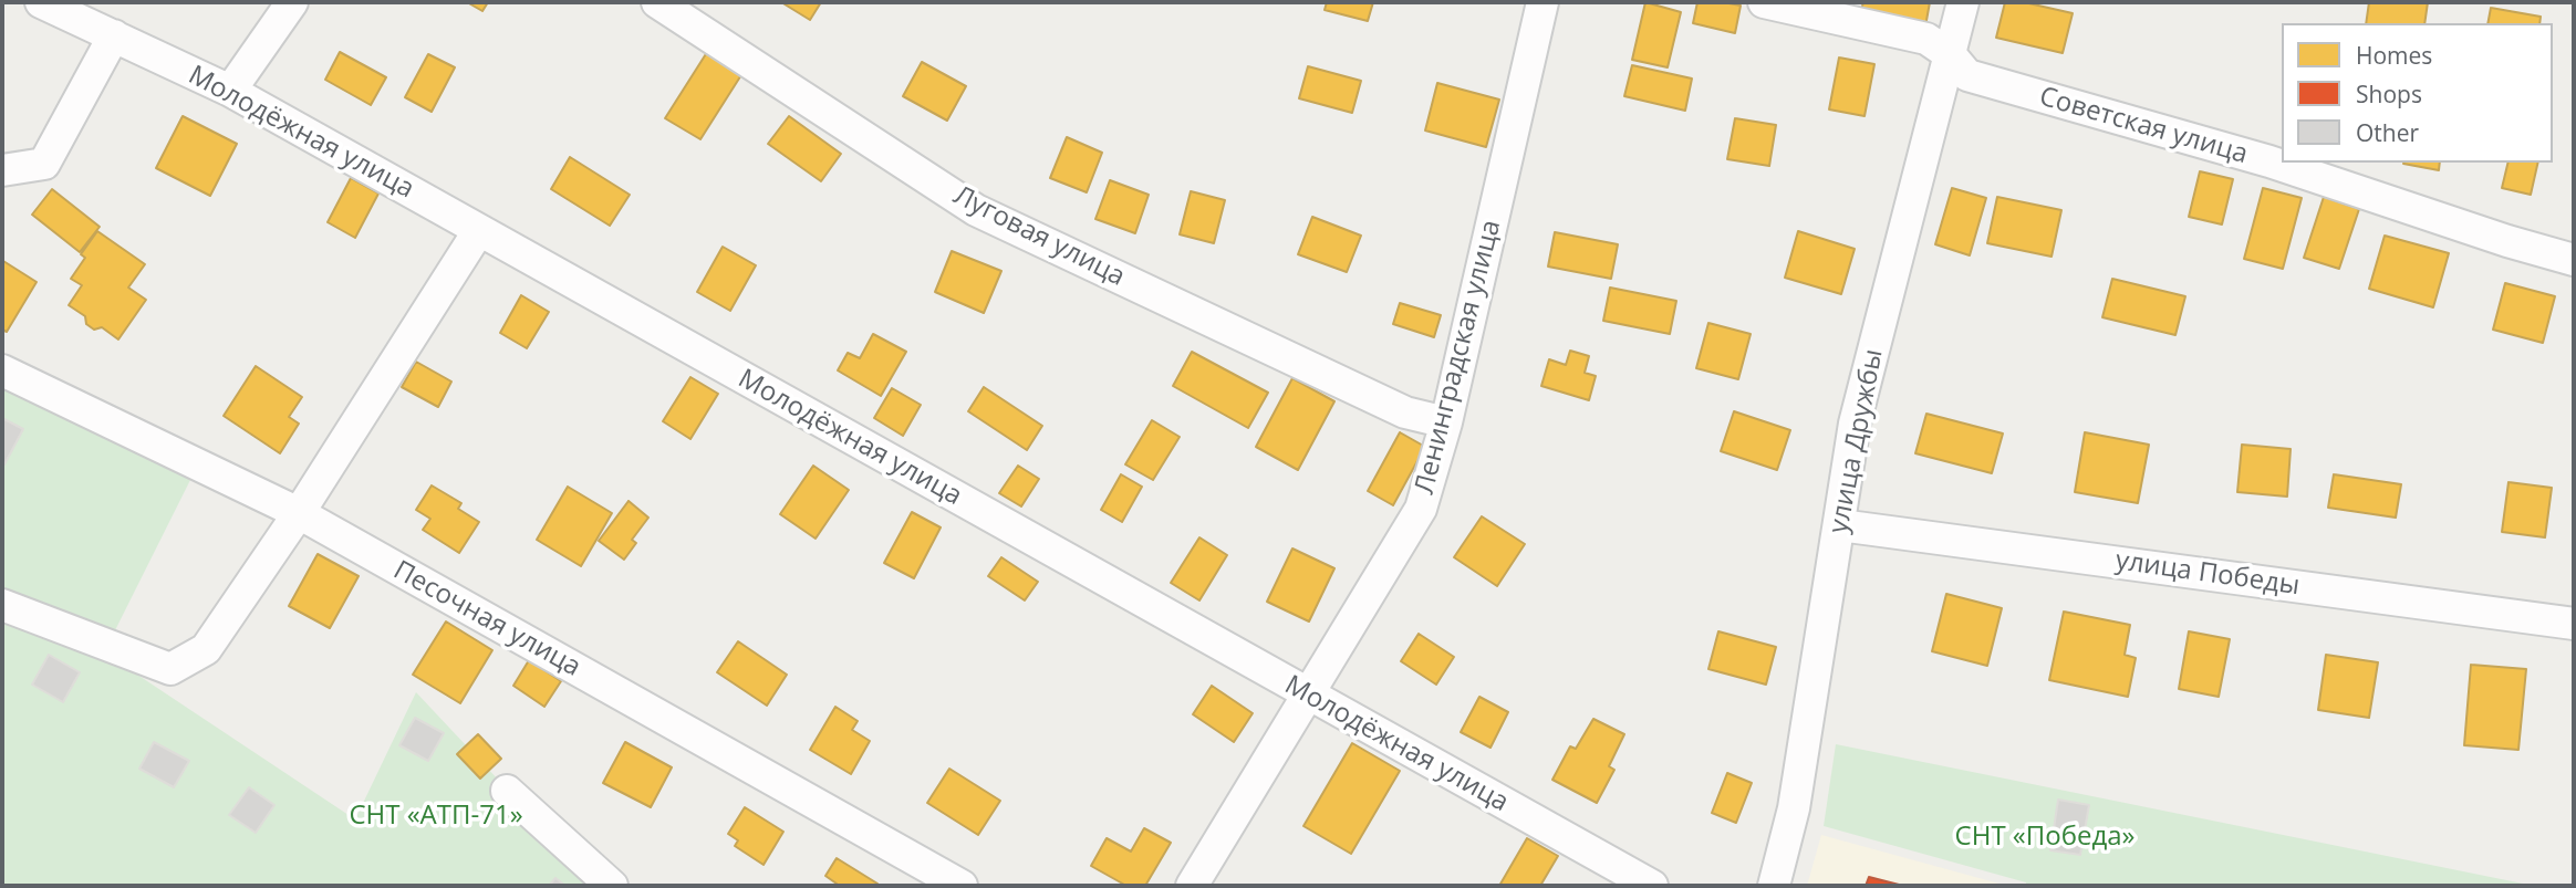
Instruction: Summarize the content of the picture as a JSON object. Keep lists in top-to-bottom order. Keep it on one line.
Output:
{"streets":{"street":["Советская улица","Молодёжная улица","Луговая улица","Ленинградская улица","улица Дружбы","улица Победы","Песочная улица"]},"crossings":[["Советская улица","улица Дружбы"],["Молодёжная улица","Ленинградская улица"],["Луговая улица","Ленинградская улица"],["улица Дружбы","улица Победы"]],"parks":["СНТ «АТП-71»","СНТ «Победа»"],"legend":["Homes","Shops","Other"]}
